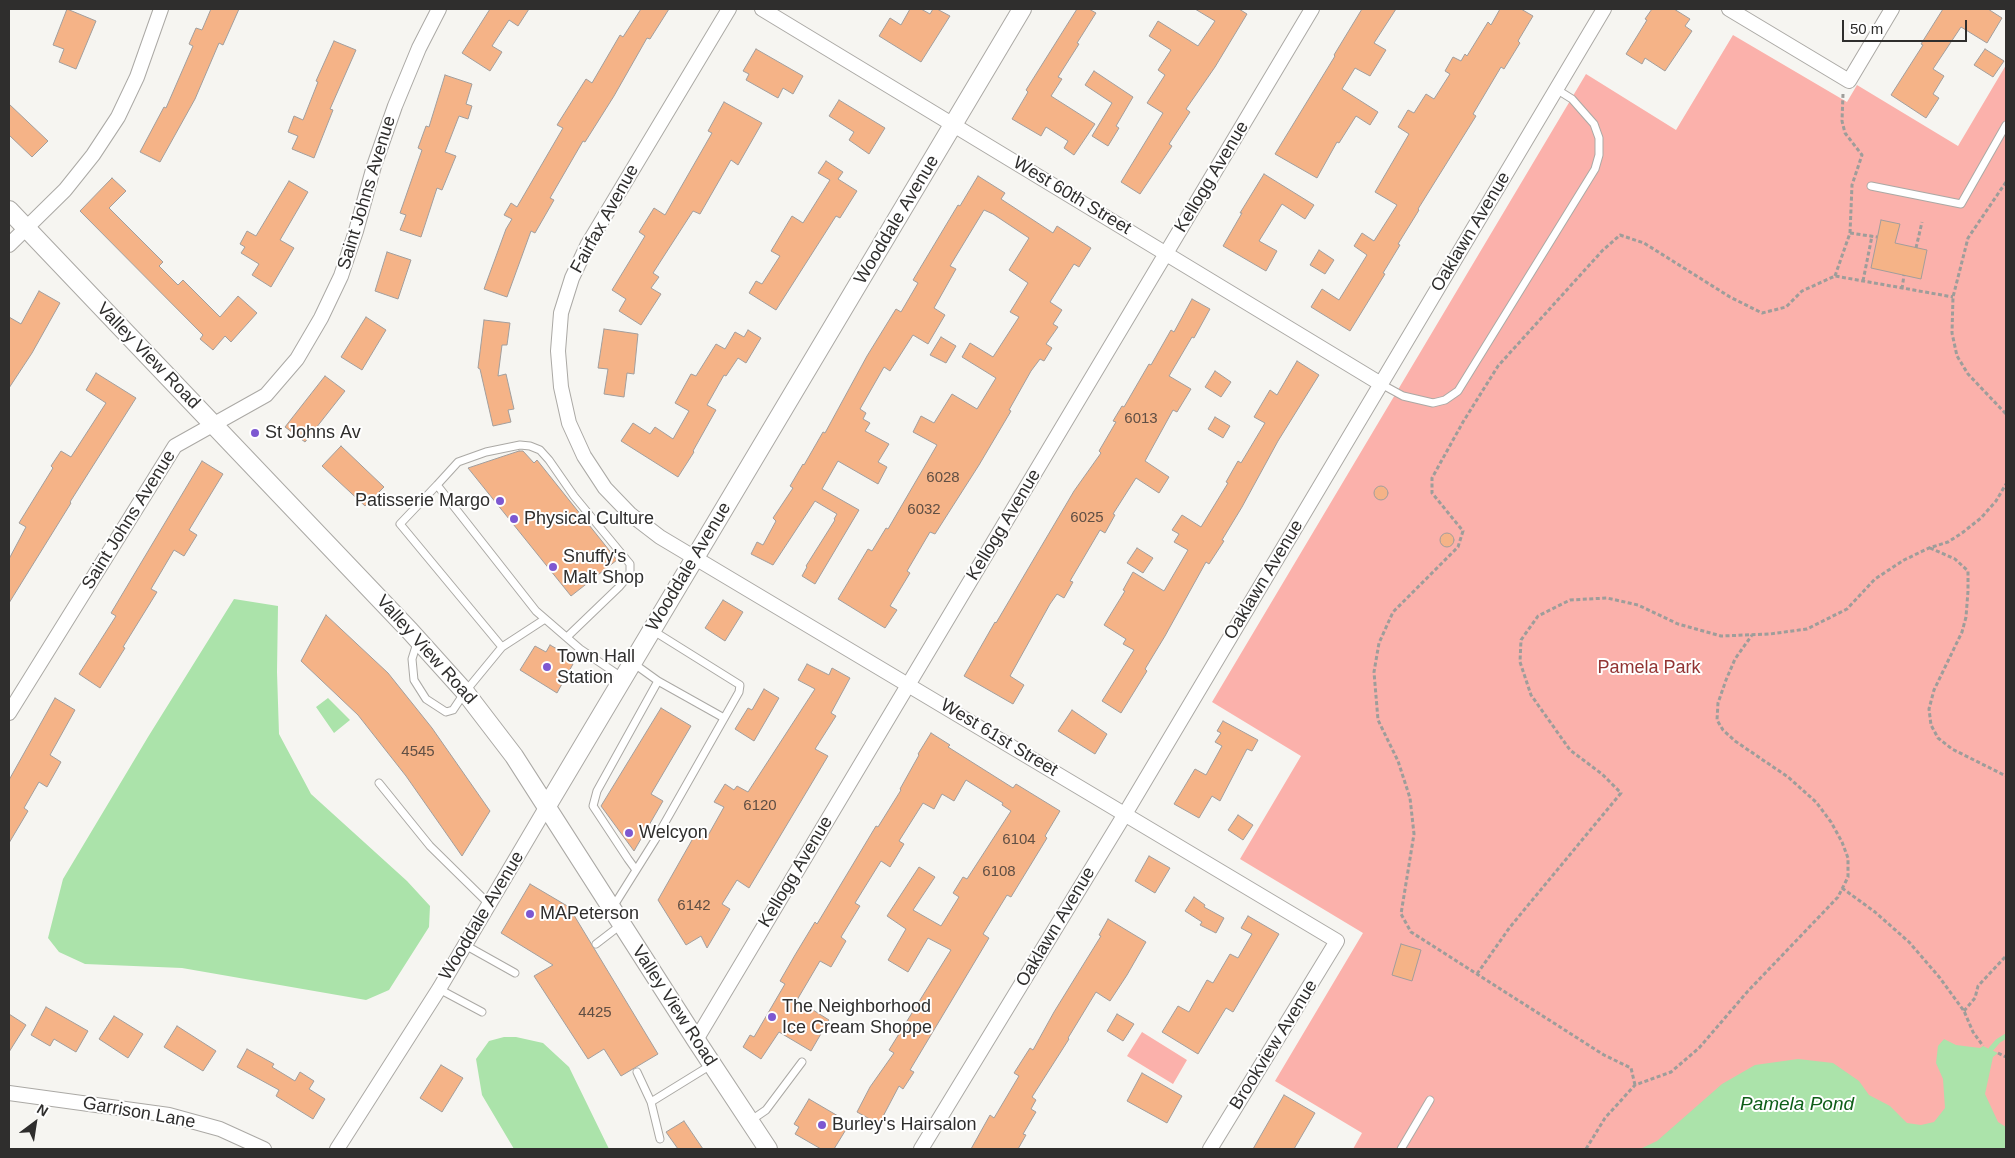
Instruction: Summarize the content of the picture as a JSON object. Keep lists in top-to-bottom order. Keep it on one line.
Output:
{"streets":{"street":["Kellogg Avenue","Saint Johns Avenue","West 60th Street","Fairfax Avenue","Wooddale Avenue","Oaklawn Avenue","Valley View Road","West 61st Street","Brookview Avenue","Garrison Lane"]},"crossings":[["Kellogg Avenue","West 60th Street"],["Kellogg Avenue","Valley View Road"],["Kellogg Avenue","West 61st Street"],["Saint Johns Avenue","Valley View Road"],["West 60th Street","Wooddale Avenue"],["West 60th Street","Oaklawn Avenue"],["Fairfax Avenue","West 61st Street"],["Wooddale Avenue","Valley View Road"],["Wooddale Avenue","West 61st Street"],["Oaklawn Avenue","West 61st Street"],["West 61st Street","Brookview Avenue"]],"water":["Pamela Pond"],"parks":["Pamela Park"],"places":["St Johns Av","Patisserie Margo","Physical Culture","Snuffy's Malt Shop","Town Hall Station","Welcyon","MAPeterson","The Neighborhood Ice Cream Shoppe","Burley's Hairsalon"],"house_numbers":["6013","6028","6032","6025","4545","6120","6104","6108","6142","4425"],"scale_bar":"50 m","north":"top right"}
